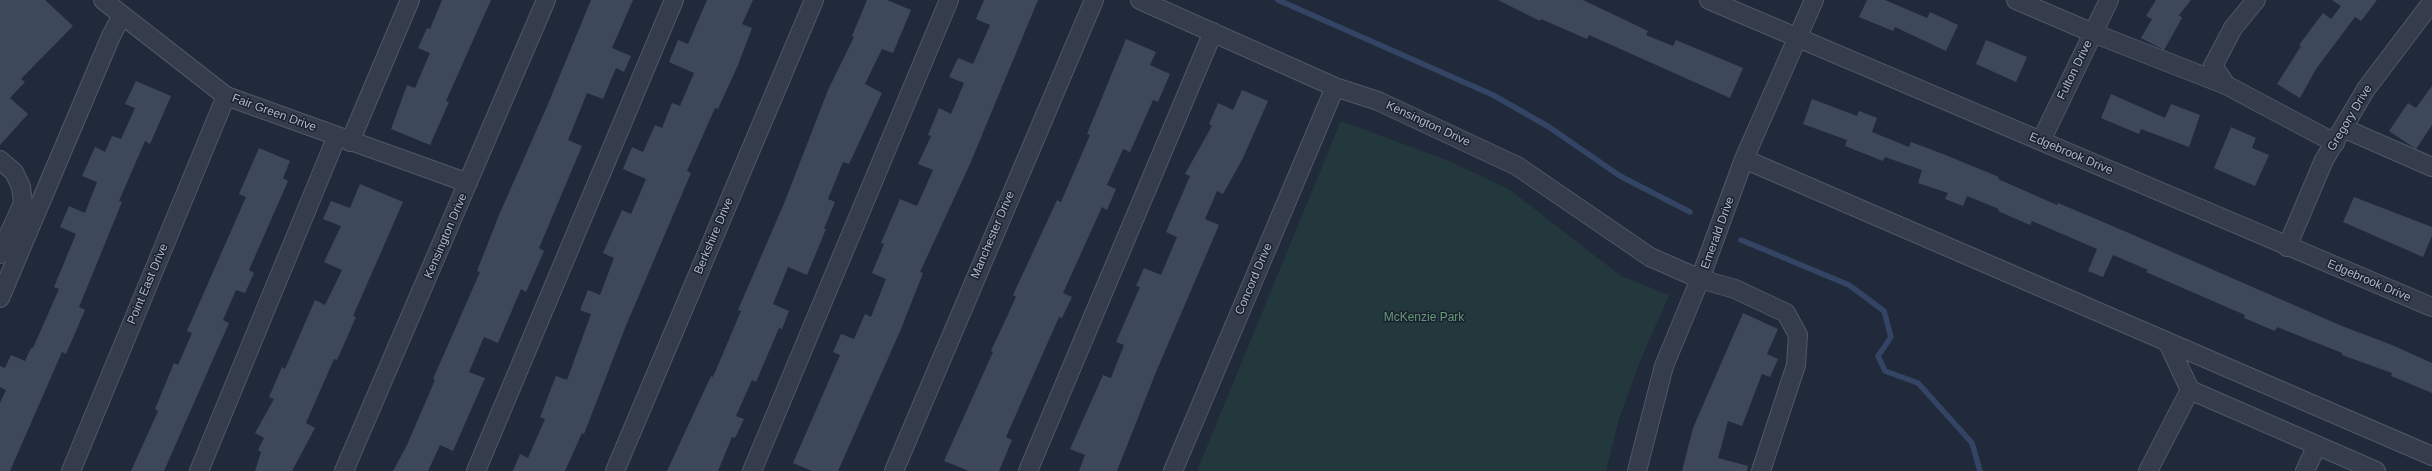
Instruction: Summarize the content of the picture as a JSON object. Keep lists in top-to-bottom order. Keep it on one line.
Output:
{"streets":{"street":["Fulton Drive","Fair Green Drive","Gregory Drive","Kensington Drive","Edgebrook Drive","Emerald Drive","Manchester Drive","Berkshire Drive","Concord Drive","Point East Drive"]},"crossings":[["Fulton Drive","Edgebrook Drive"],["Fair Green Drive","Kensington Drive"],["Fair Green Drive","Point East Drive"],["Gregory Drive","Edgebrook Drive"],["Kensington Drive","Emerald Drive"],["Kensington Drive","Concord Drive"],["Edgebrook Drive","Emerald Drive"]],"parks":["McKenzie Park"]}
